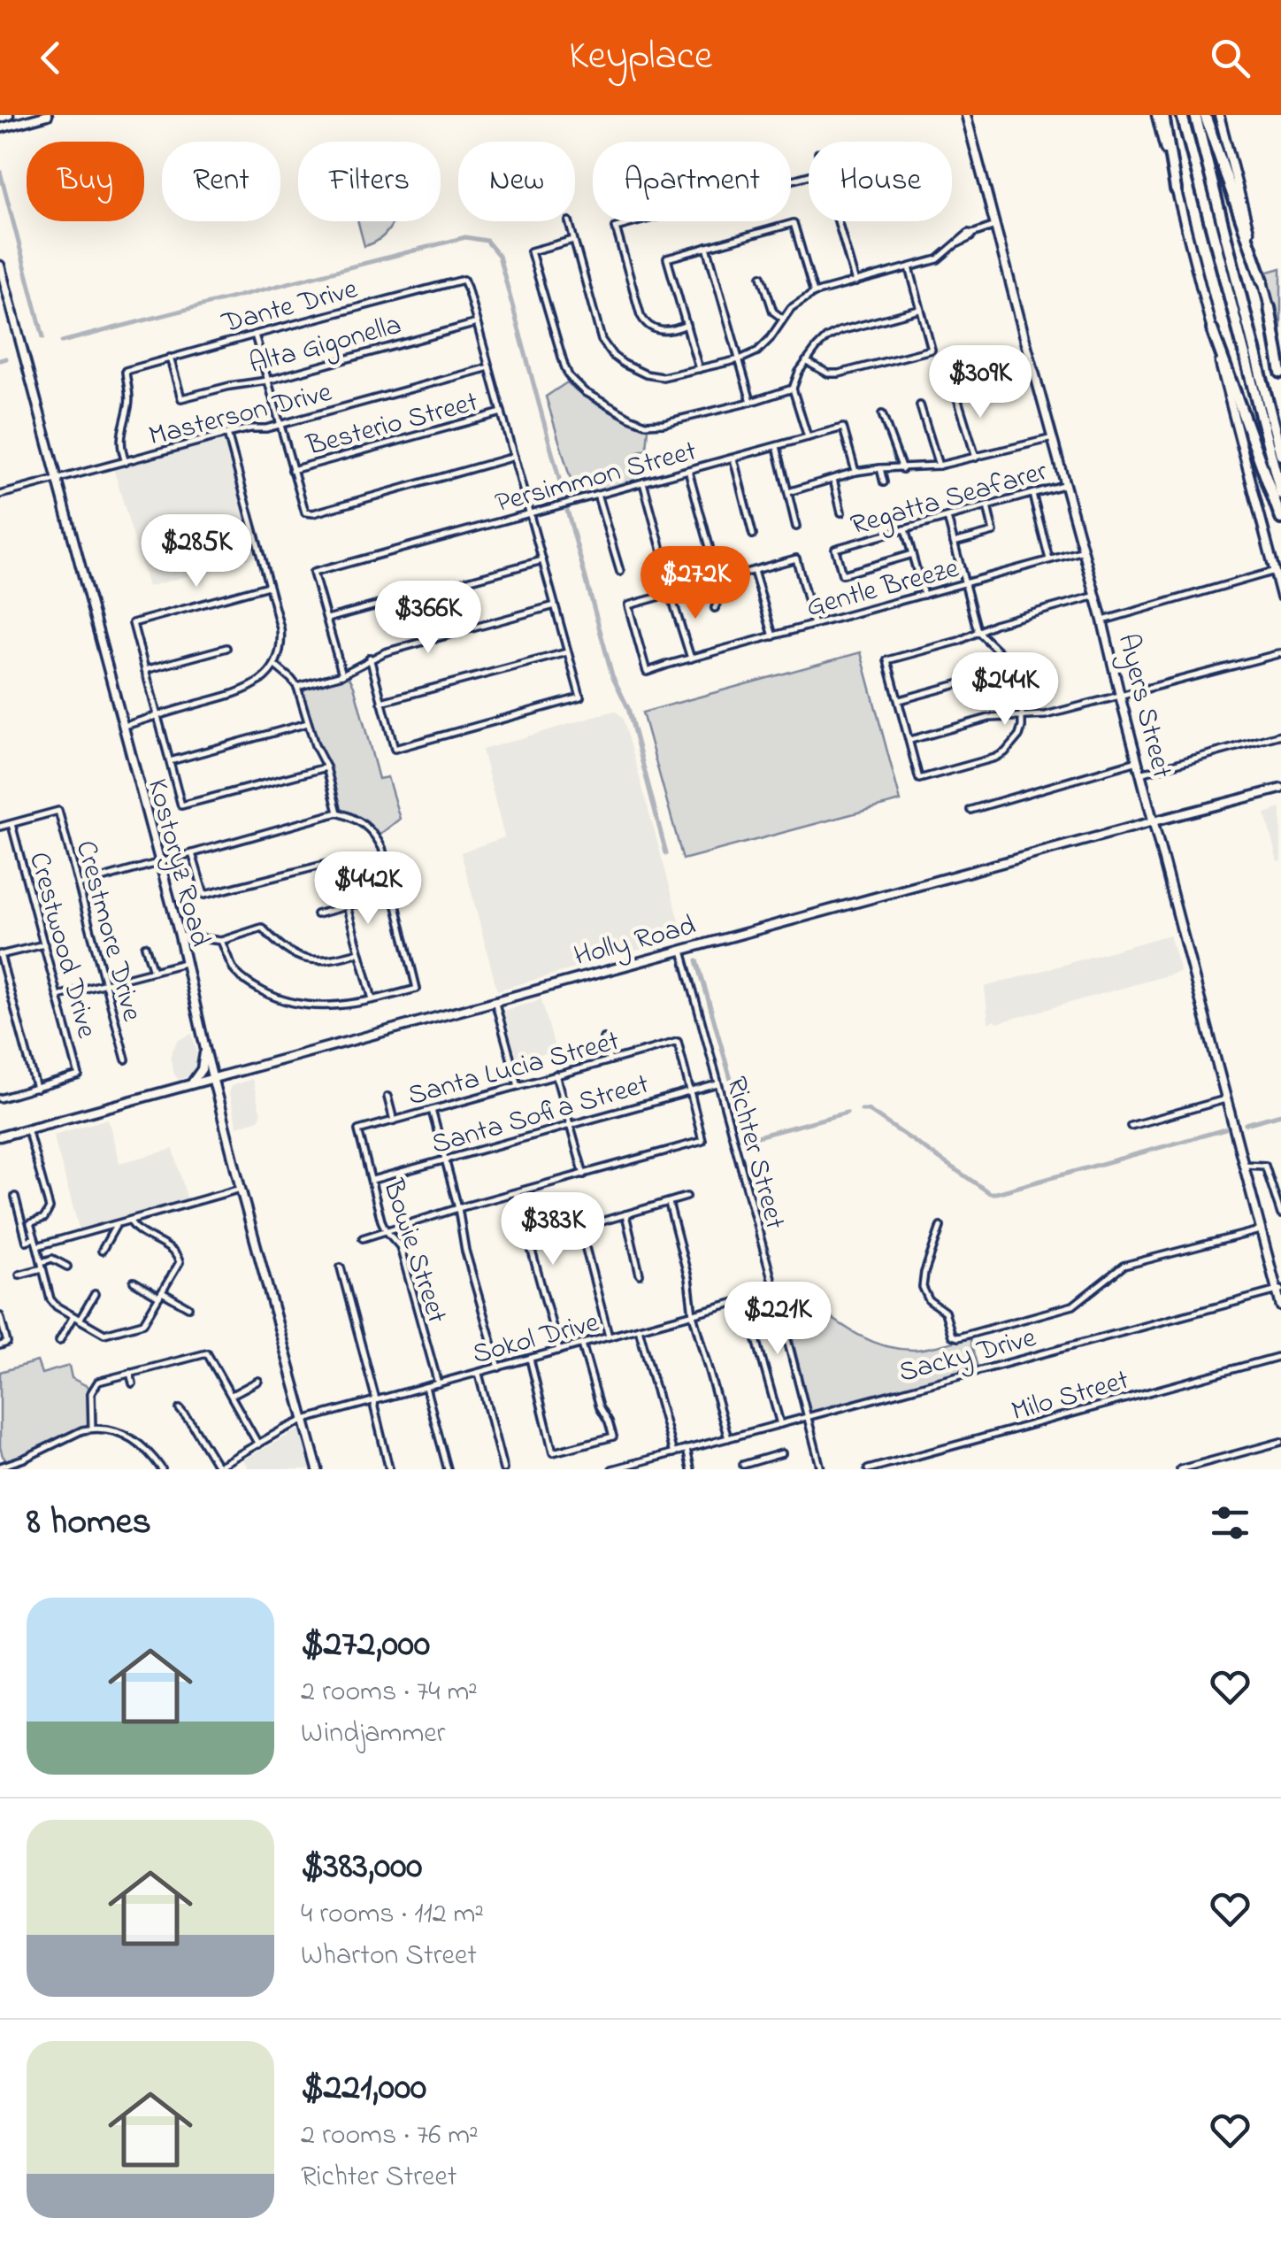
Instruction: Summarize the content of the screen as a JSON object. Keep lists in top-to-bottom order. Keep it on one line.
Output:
{"streets":{"main road":["Ayers Street","Kostoryz Road","Holly Road"],"street":["Dante Drive","Alta Gigonella","Masterson Drive","Besterio Street","Persimmon Street","Regatta Seafarer","Gentle Breeze","Crestmore Drive","Crestwood Drive","Santa Lucia Street","Santa Sofia Street","Richter Street","Bowie Street","Sokol Drive","Sacky Drive","Milo Street"]},"crossings":[["Dante Drive","Alta Gigonella"],["Dante Drive","Masterson Drive"],["Masterson Drive","Kostoryz Road"],["Regatta Seafarer","Ayers Street"],["Gentle Breeze","Ayers Street"],["Ayers Street","Holly Road"],["Ayers Street","Sacky Drive"],["Kostoryz Road","Holly Road"],["Kostoryz Road","Sokol Drive"],["Crestmore Drive","Crestwood Drive"],["Holly Road","Richter Street"],["Santa Lucia Street","Santa Sofia Street"],["Santa Lucia Street","Bowie Street"],["Santa Sofia Street","Richter Street"],["Santa Sofia Street","Bowie Street"],["Richter Street","Sokol Drive"],["Richter Street","Sacky Drive"],["Bowie Street","Sokol Drive"]],"page":{"header":"Keyplace","chip":["Buy","Rent","Filters","New","Apartment","House"],"price":["$309K","$285K","$272K","$366K","$244K","$442K","$383K","$221K"],"heading":"8 homes","list":[{"name":"$272,000","note":"2 rooms · 74 m² · Windjammer"},{"name":"$383,000","note":"4 rooms · 112 m² · Wharton Street"},{"name":"$221,000","note":"2 rooms · 76 m² · Richter Street"}]}}
